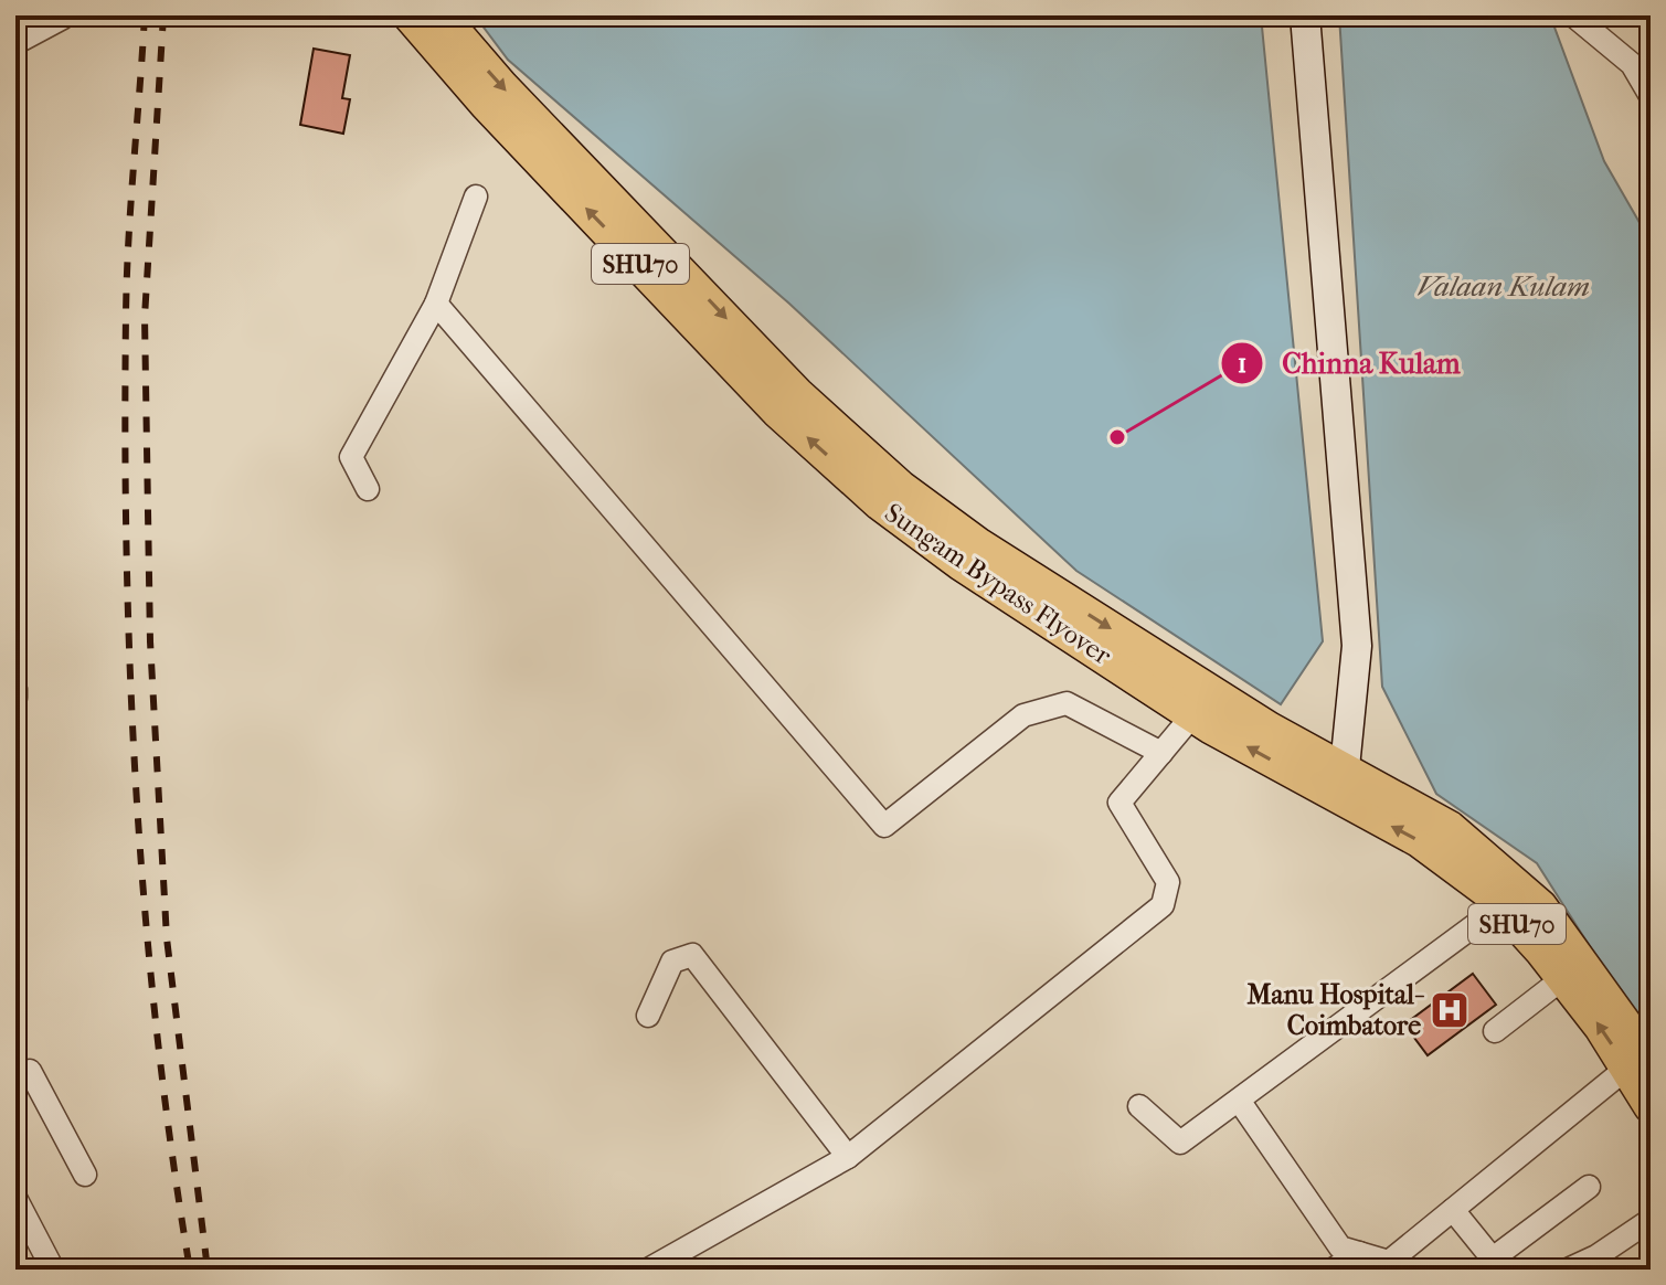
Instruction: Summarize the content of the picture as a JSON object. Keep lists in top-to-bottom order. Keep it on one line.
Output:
{"streets":{"main road":["SHU70","Sungam Bypass Flyover"]},"crossings":[["SHU70","Sungam Bypass Flyover"]],"water":["Valaan Kulam"],"places":{"other":["Chinna Kulam"],"hospital":["Manu Hospital- Coimbatore"]}}
